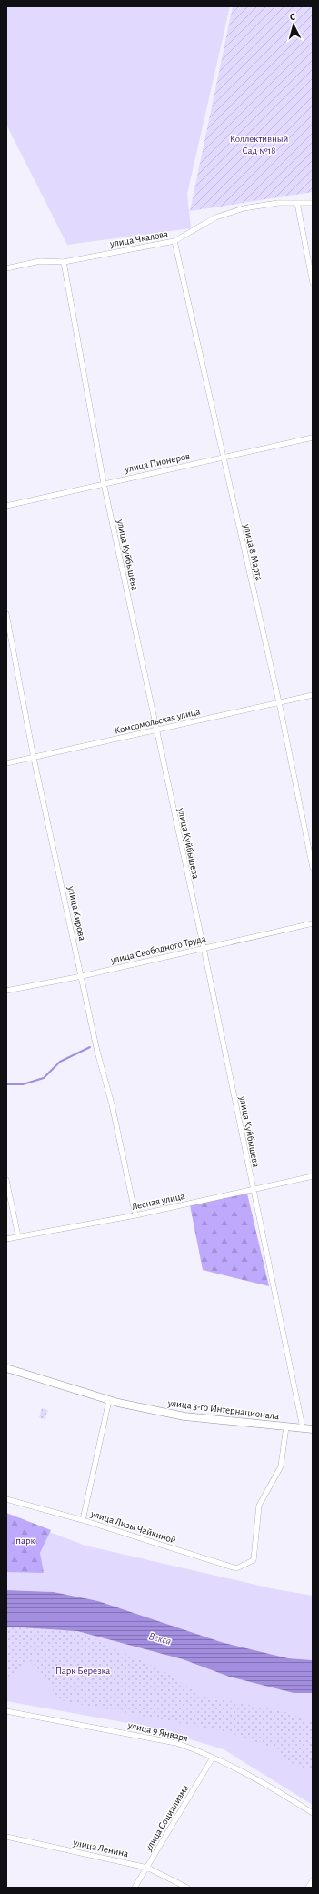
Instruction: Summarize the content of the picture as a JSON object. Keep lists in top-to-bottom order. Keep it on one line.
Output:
{"streets":{"main road":["улица 3-го Интернационала"],"street":["улица Чкалова","улица Пионеров","улица 8 Марта","улица Куйбышева","Комсомольская улица","улица Кирова","улица Свободного Труда","Лесная улица","улица Лизы Чайкиной","улица 9 Января","улица Социализма","улица Ленина"]},"crossings":[["улица Чкалова","улица 8 Марта"],["улица Чкалова","улица Куйбышева"],["улица Пионеров","улица 8 Марта"],["улица Пионеров","улица Куйбышева"],["улица 8 Марта","Комсомольская улица"],["улица Куйбышева","Комсомольская улица"],["улица Куйбышева","улица Свободного Труда"],["улица Куйбышева","Лесная улица"],["улица Куйбышева","улица 3-го Интернационала"],["Комсомольская улица","улица Кирова"],["улица Кирова","улица Свободного Труда"],["улица Кирова","Лесная улица"],["улица 3-го Интернационала","улица Лизы Чайкиной"],["улица 9 Января","улица Социализма"],["улица Социализма","улица Ленина"]],"water":["Векса"],"parks":["Коллективный Сад №18","парк","Парк Березка"],"north":"top"}
